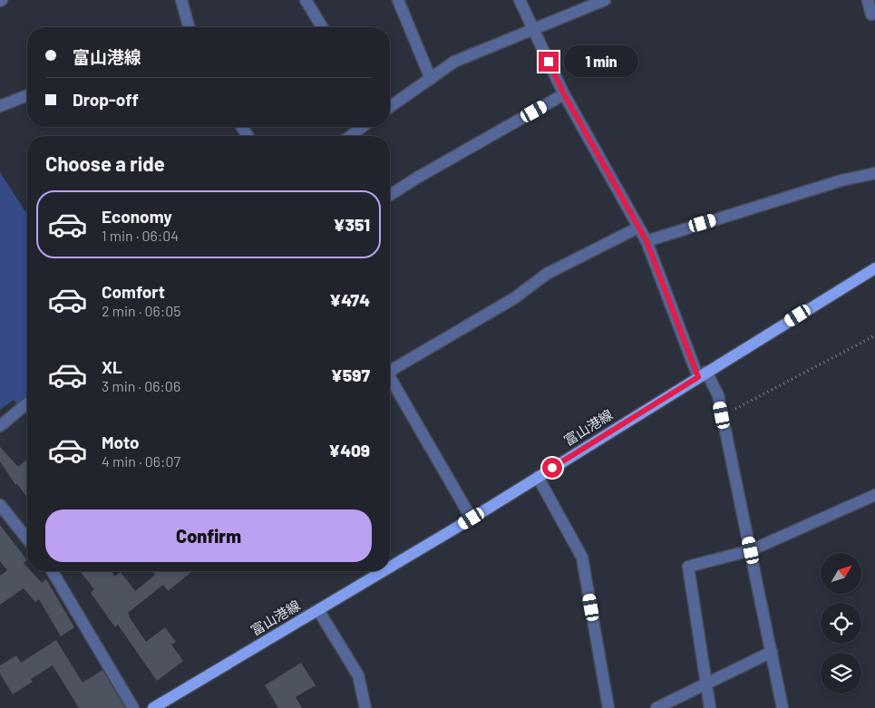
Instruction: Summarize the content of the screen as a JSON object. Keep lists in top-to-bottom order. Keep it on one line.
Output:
{"streets":{"main road":["富山港線"]},"north":"top right","page":{"banner":["富山港線","Drop-off"],"bubble":"1 min","heading":"Choose a ride","list":[{"name":"Economy","note":"1 min · 06:04","value":"¥351"},{"name":"Comfort","note":"2 min · 06:05","value":"¥474"},{"name":"XL","note":"3 min · 06:06","value":"¥597"},{"name":"Moto","note":"4 min · 06:07","value":"¥409"}],"buttons":"Confirm"}}
